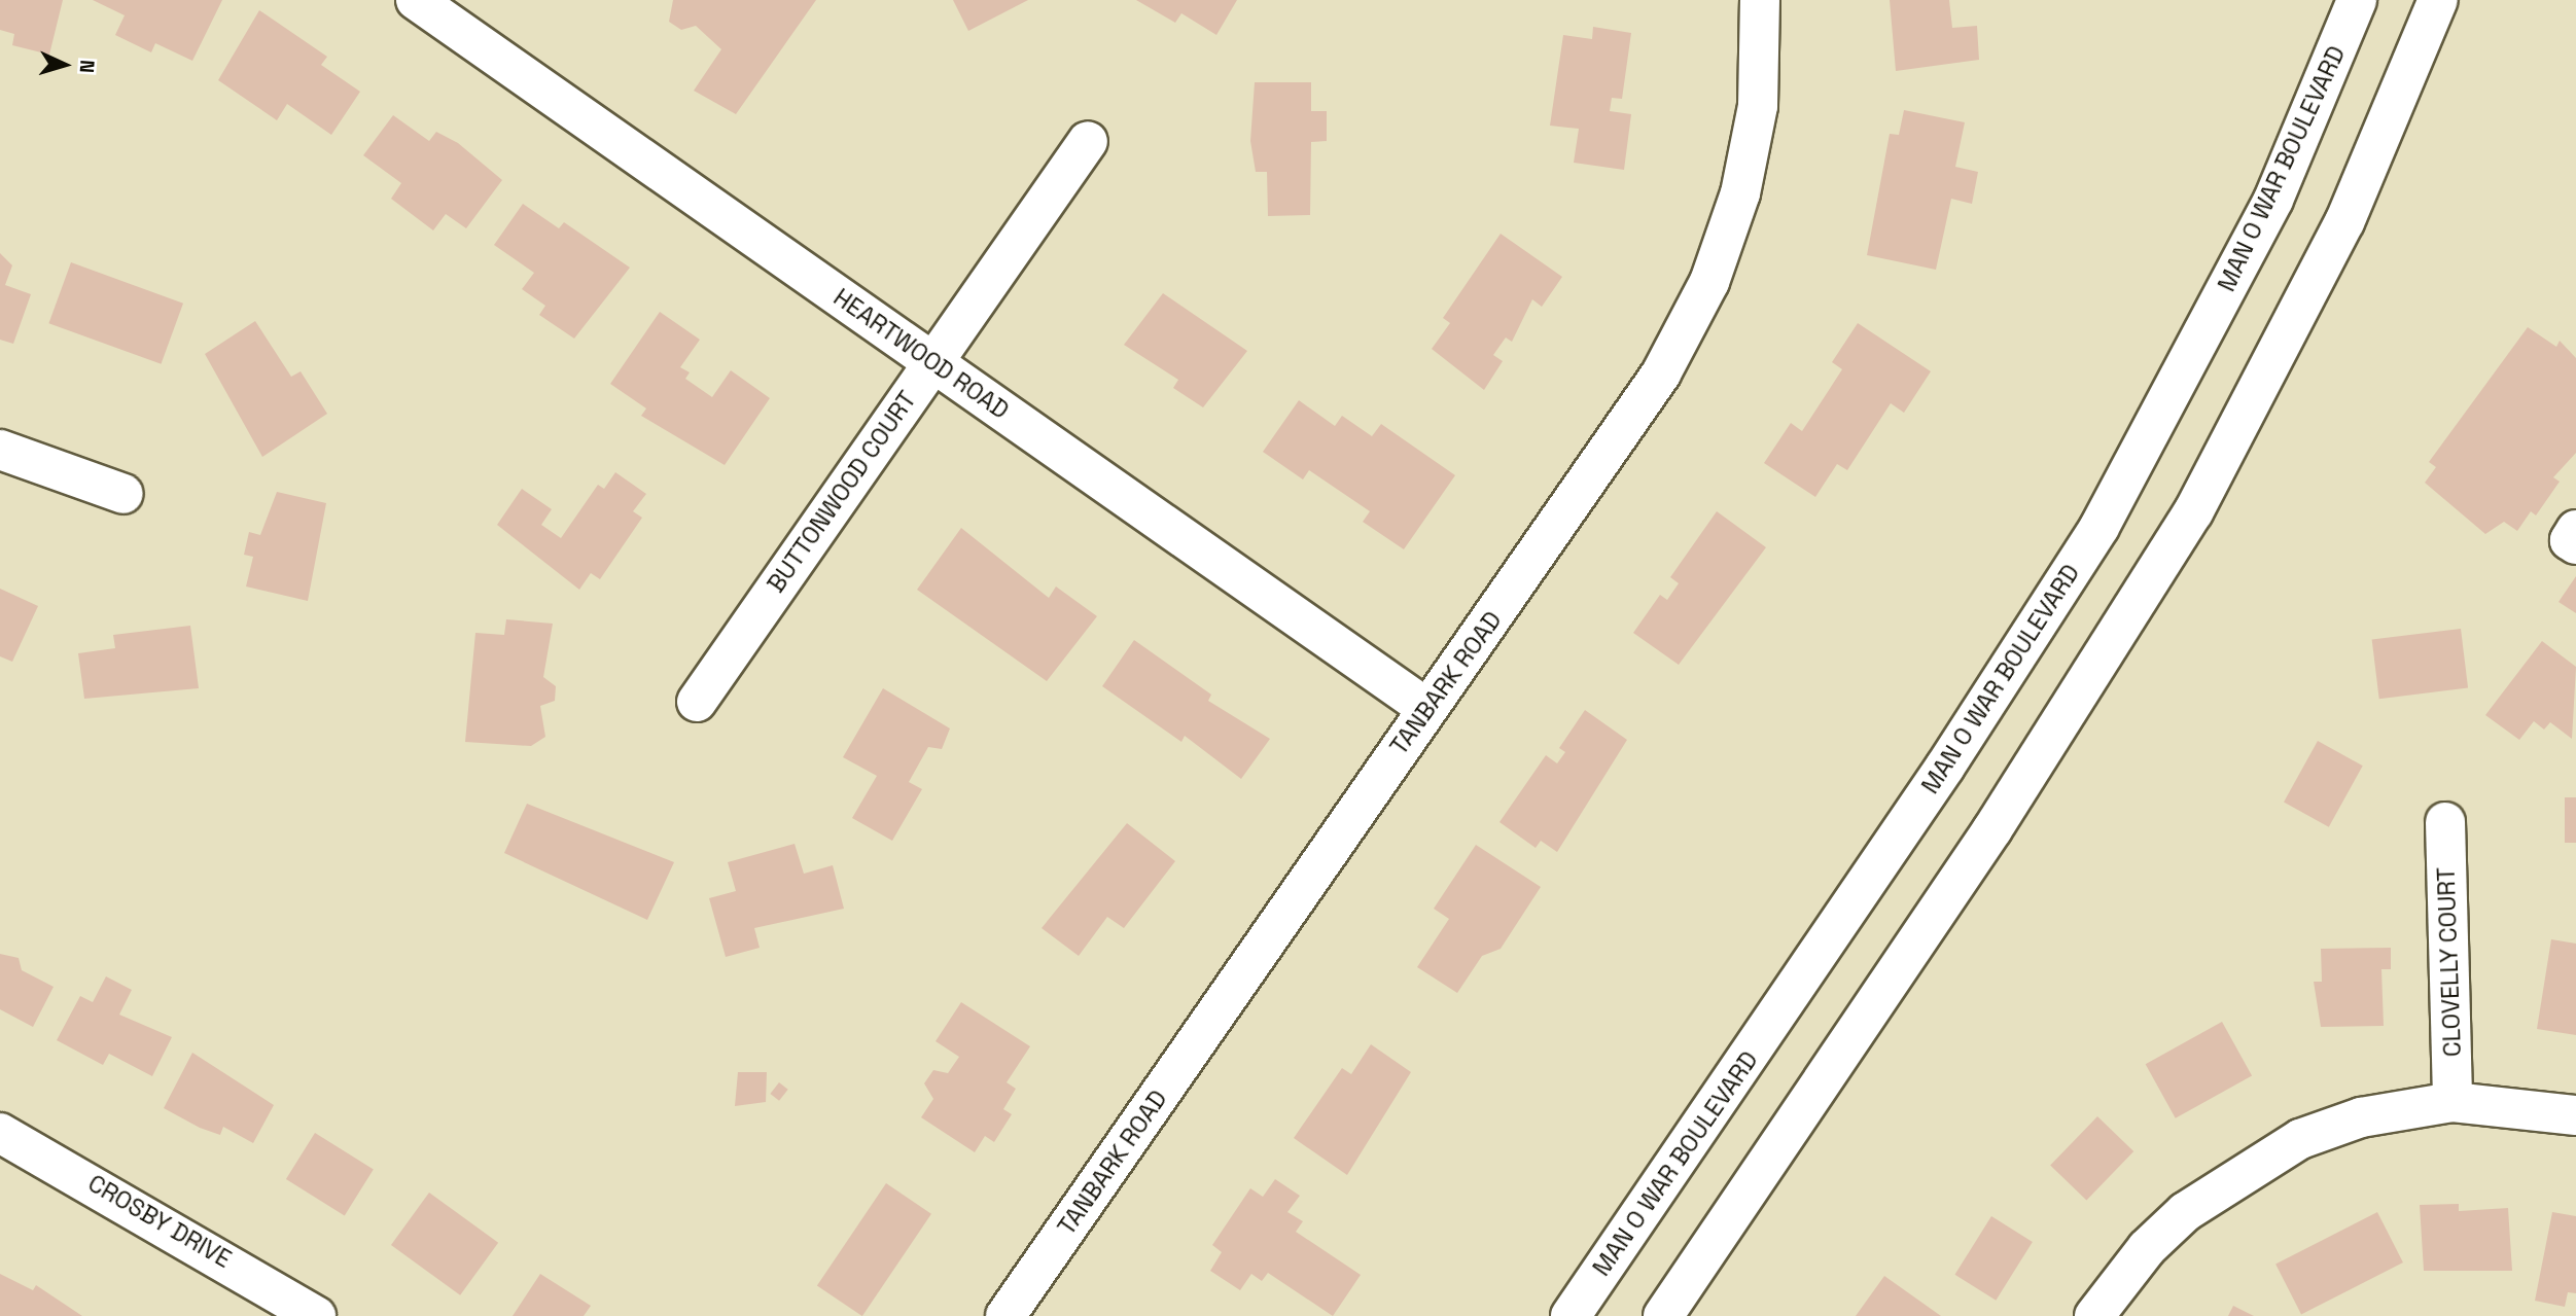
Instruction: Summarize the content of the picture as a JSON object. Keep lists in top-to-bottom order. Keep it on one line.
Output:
{"streets":{"street":["MAN O WAR BOULEVARD","HEARTWOOD ROAD","BUTTONWOOD COURT","TANBARK ROAD","CLOVELLY COURT","CROSBY DRIVE"]},"crossings":[["HEARTWOOD ROAD","BUTTONWOOD COURT"],["HEARTWOOD ROAD","TANBARK ROAD"]],"north":"right"}
